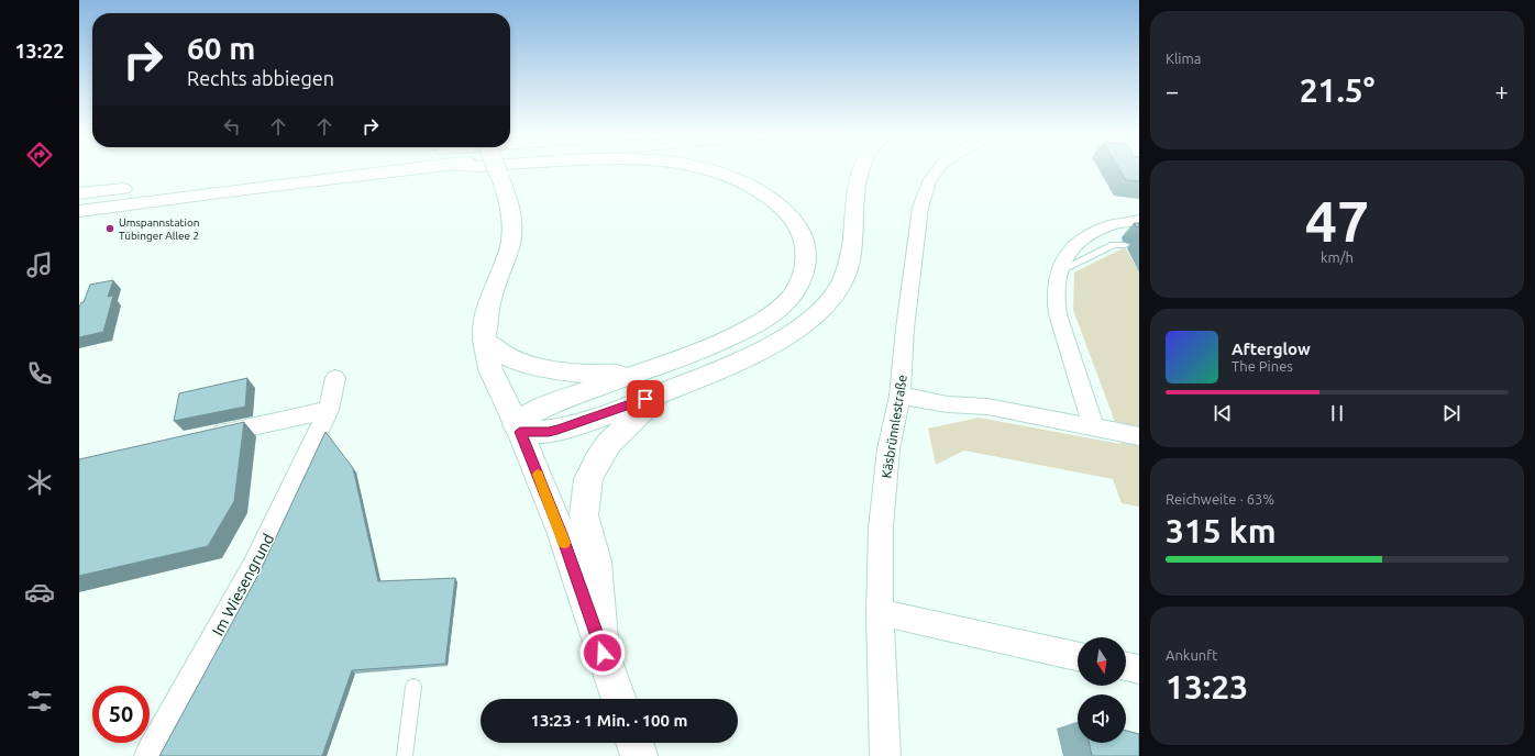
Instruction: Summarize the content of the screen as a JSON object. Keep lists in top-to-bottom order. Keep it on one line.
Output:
{"streets":{"street":["Käsbrünnlestraße","Im Wiesengrund"]},"places":["Umspannstation Tübinger Allee 2"],"north":"bottom","page":{"tabs":"13:22","tile":["Klima",["47","km/h"],["Reichweite · 63%","315 km"],["Ankunft","13:23"]],"turn":["60 m","Rechts abbiegen"],"heat":["−","21.5°","+"],"song":["Afterglow","The Pines"],"limit":"50","trip":"13:23 · 1 Min. · 100 m"}}
